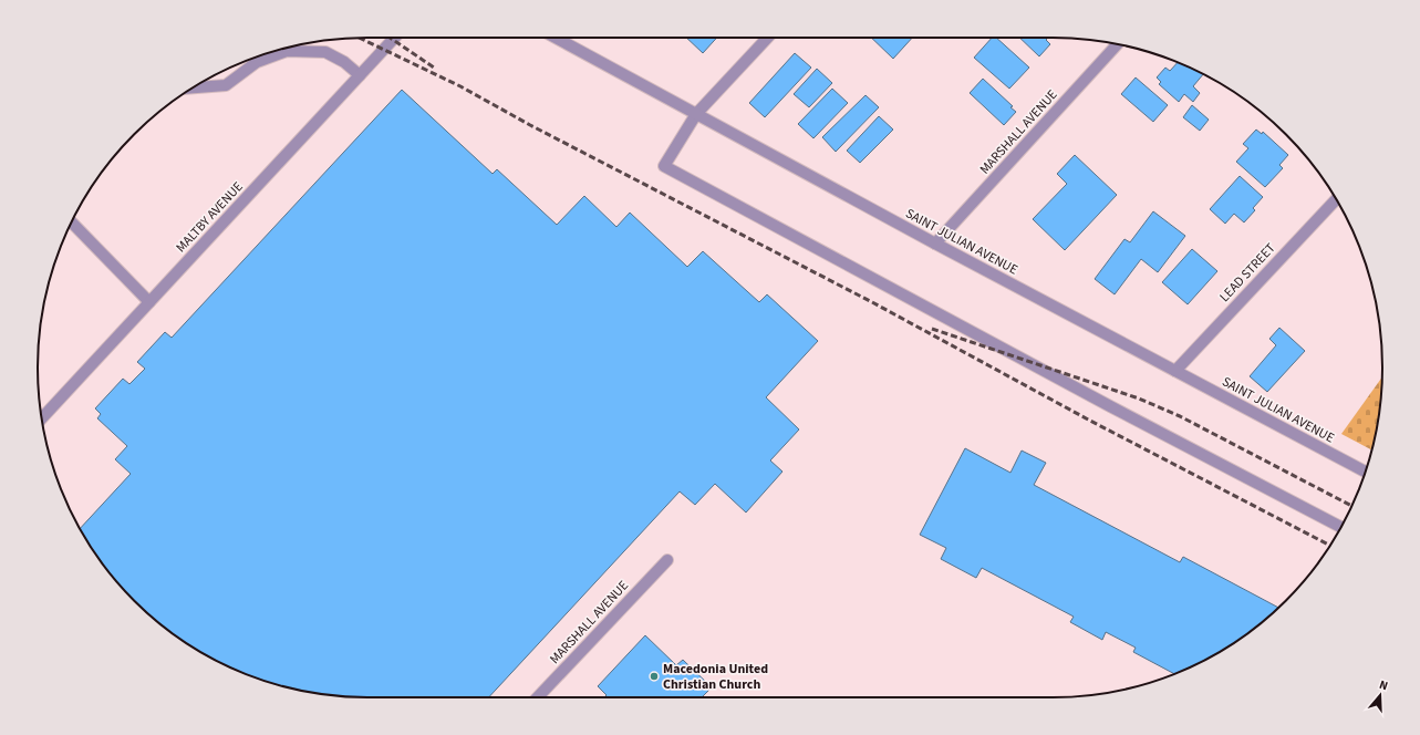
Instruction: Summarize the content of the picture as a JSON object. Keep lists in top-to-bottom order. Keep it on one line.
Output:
{"streets":{"street":["MARSHALL AVENUE","MALTBY AVENUE","SAINT JULIAN AVENUE","LEAD STREET"]},"crossings":[["MARSHALL AVENUE","SAINT JULIAN AVENUE"],["SAINT JULIAN AVENUE","LEAD STREET"]],"places":["Macedonia United Christian Church"],"north":"top"}
